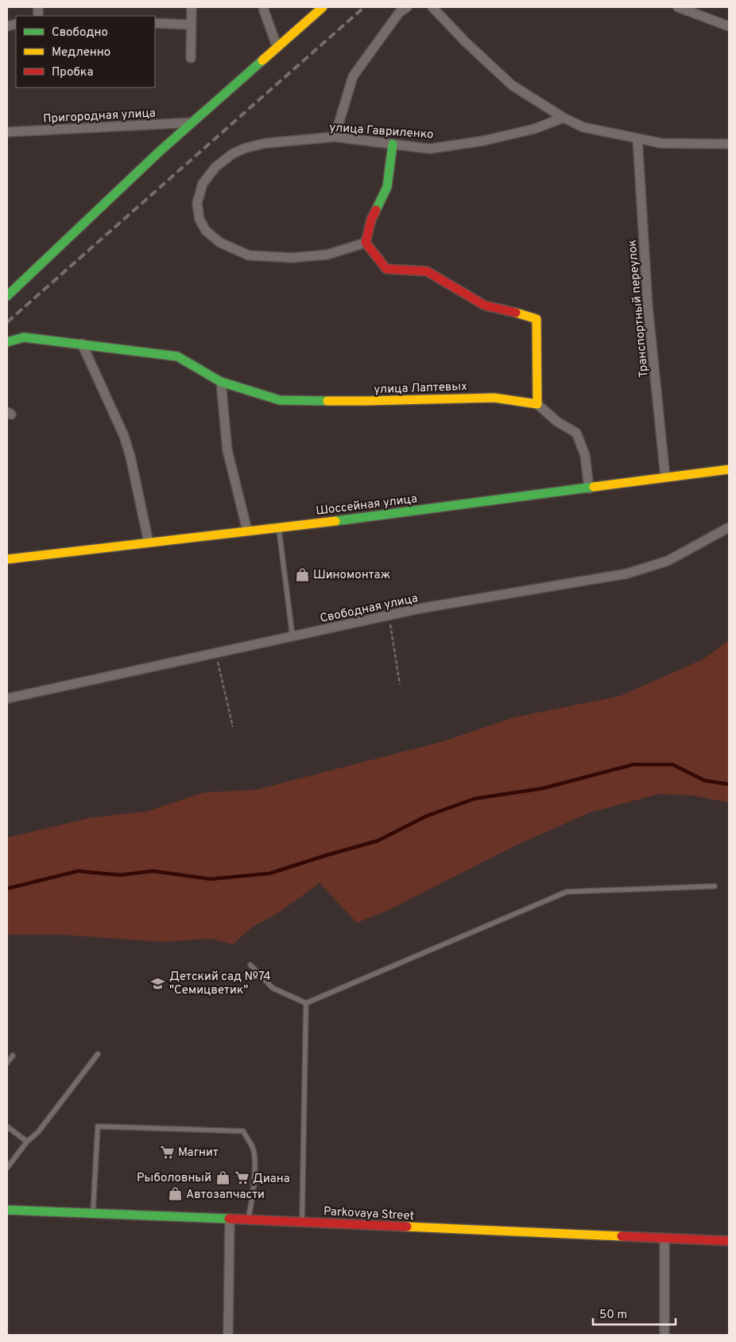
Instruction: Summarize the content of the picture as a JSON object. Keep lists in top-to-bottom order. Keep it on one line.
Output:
{"streets":{"main road":["улица Лаптевых","Шоссейная улица","Parkovaya Street"],"street":["Пригородная улица","улица Гавриленко","Транспортный переулок","Свободная улица"]},"crossings":[["Транспортный переулок","Шоссейная улица"]],"places":{"shop":["Шиномонтаж","Рыболовный","Автозапчасти"],"school or university":["Детский сад №74 \"Семицветик\""],"supermarket":["Магнит","Диана"]},"legend":["Свободно","Медленно","Пробка"],"scale_bar":"50 m"}
